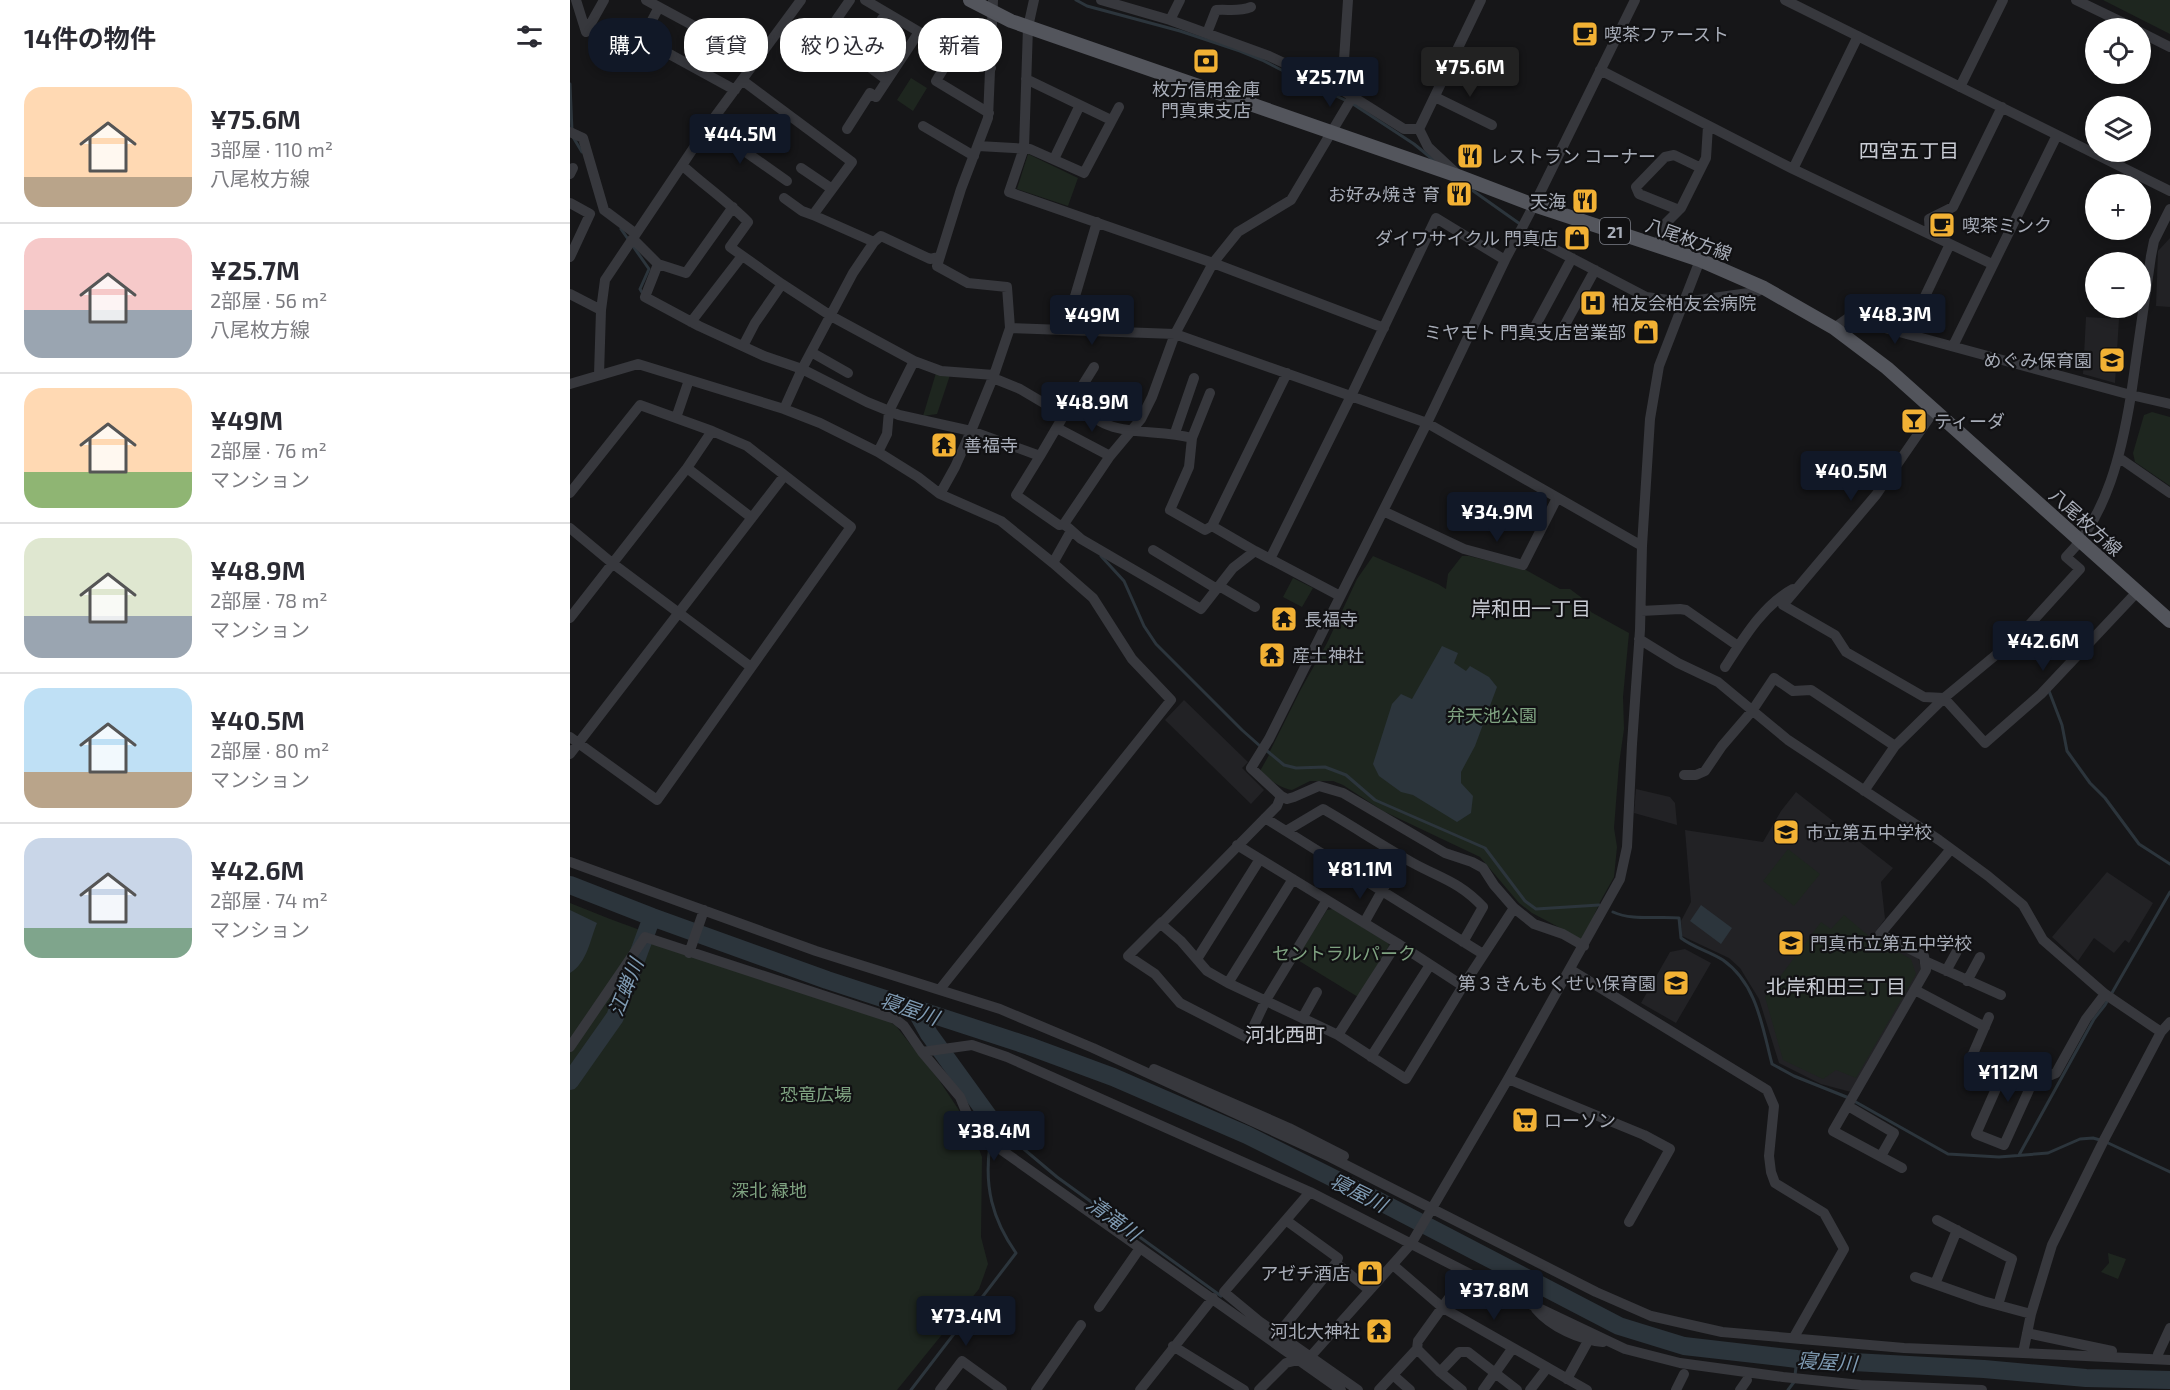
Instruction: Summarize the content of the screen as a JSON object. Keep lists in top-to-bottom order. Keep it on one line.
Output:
{"streets":{"main road":["21","八尾枚方線"]},"districts":["四宮五丁目","岸和田一丁目","北岸和田三丁目","河北西町"],"water":["江蝉川","寝屋川","清滝川"],"parks":["弁天池公園","セントラルパーク","恐竜広場","深北 緑地"],"places":{"cafe":["喫茶ファースト","喫茶ミンク"],"bank":["枚方信用金庫 門真東支店"],"restaurant":["レストラン コーナー","お好み焼き 育","天海"],"shop":["ダイワサイクル 門真店","ミヤモト 門真支店営業部","アゼチ酒店"],"hospital":["柏友会柏友会病院"],"school or university":["めぐみ保育園","市立第五中学校","門真市立第五中学校","第３きんもくせい保育園"],"bar":["ティーダ"],"temple":["善福寺","長福寺","産土神社","河北大神社"],"supermarket":["ローソン"]},"page":{"heading":"14件の物件","map_buttons":["+","−"],"chip":["購入","賃貸","絞り込み","新着"],"price":["¥75.6M","¥25.7M","¥44.5M","¥48.3M","¥49M","¥48.9M","¥40.5M","¥34.9M","¥42.6M","¥81.1M","¥112M","¥38.4M","¥37.8M","¥73.4M"],"list":[{"name":"¥75.6M","note":"3部屋 · 110 m² · 八尾枚方線"},{"name":"¥25.7M","note":"2部屋 · 56 m² · 八尾枚方線"},{"name":"¥49M","note":"2部屋 · 76 m² · マンション"},{"name":"¥48.9M","note":"2部屋 · 78 m² · マンション"},{"name":"¥40.5M","note":"2部屋 · 80 m² · マンション"},{"name":"¥42.6M","note":"2部屋 · 74 m² · マンション"}]}}
